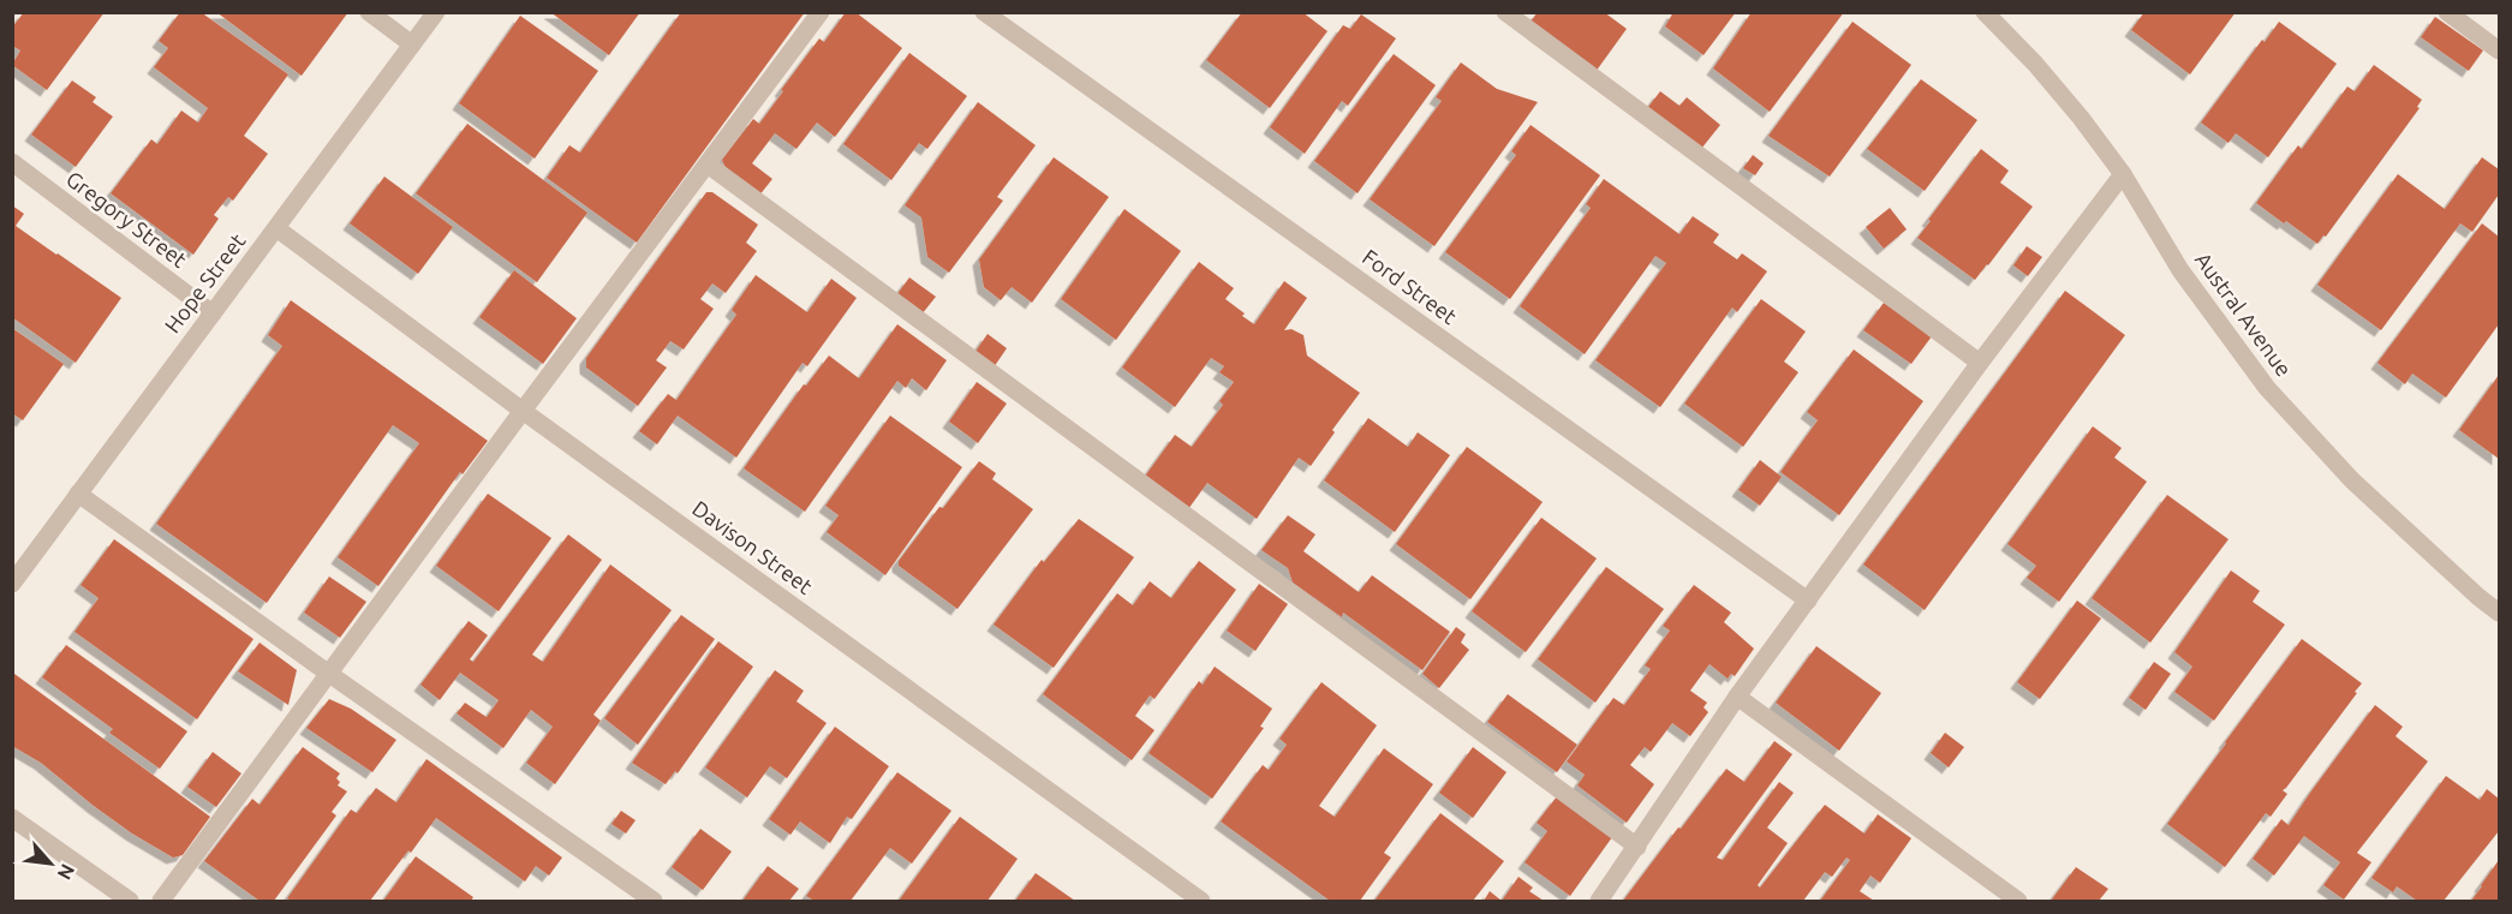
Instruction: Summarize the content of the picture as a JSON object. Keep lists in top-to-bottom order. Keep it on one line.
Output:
{"streets":{"street":["Gregory Street","Hope Street","Ford Street","Austral Avenue","Davison Street"]},"crossings":[["Gregory Street","Hope Street"],["Hope Street","Davison Street"]],"north":"bottom right"}
